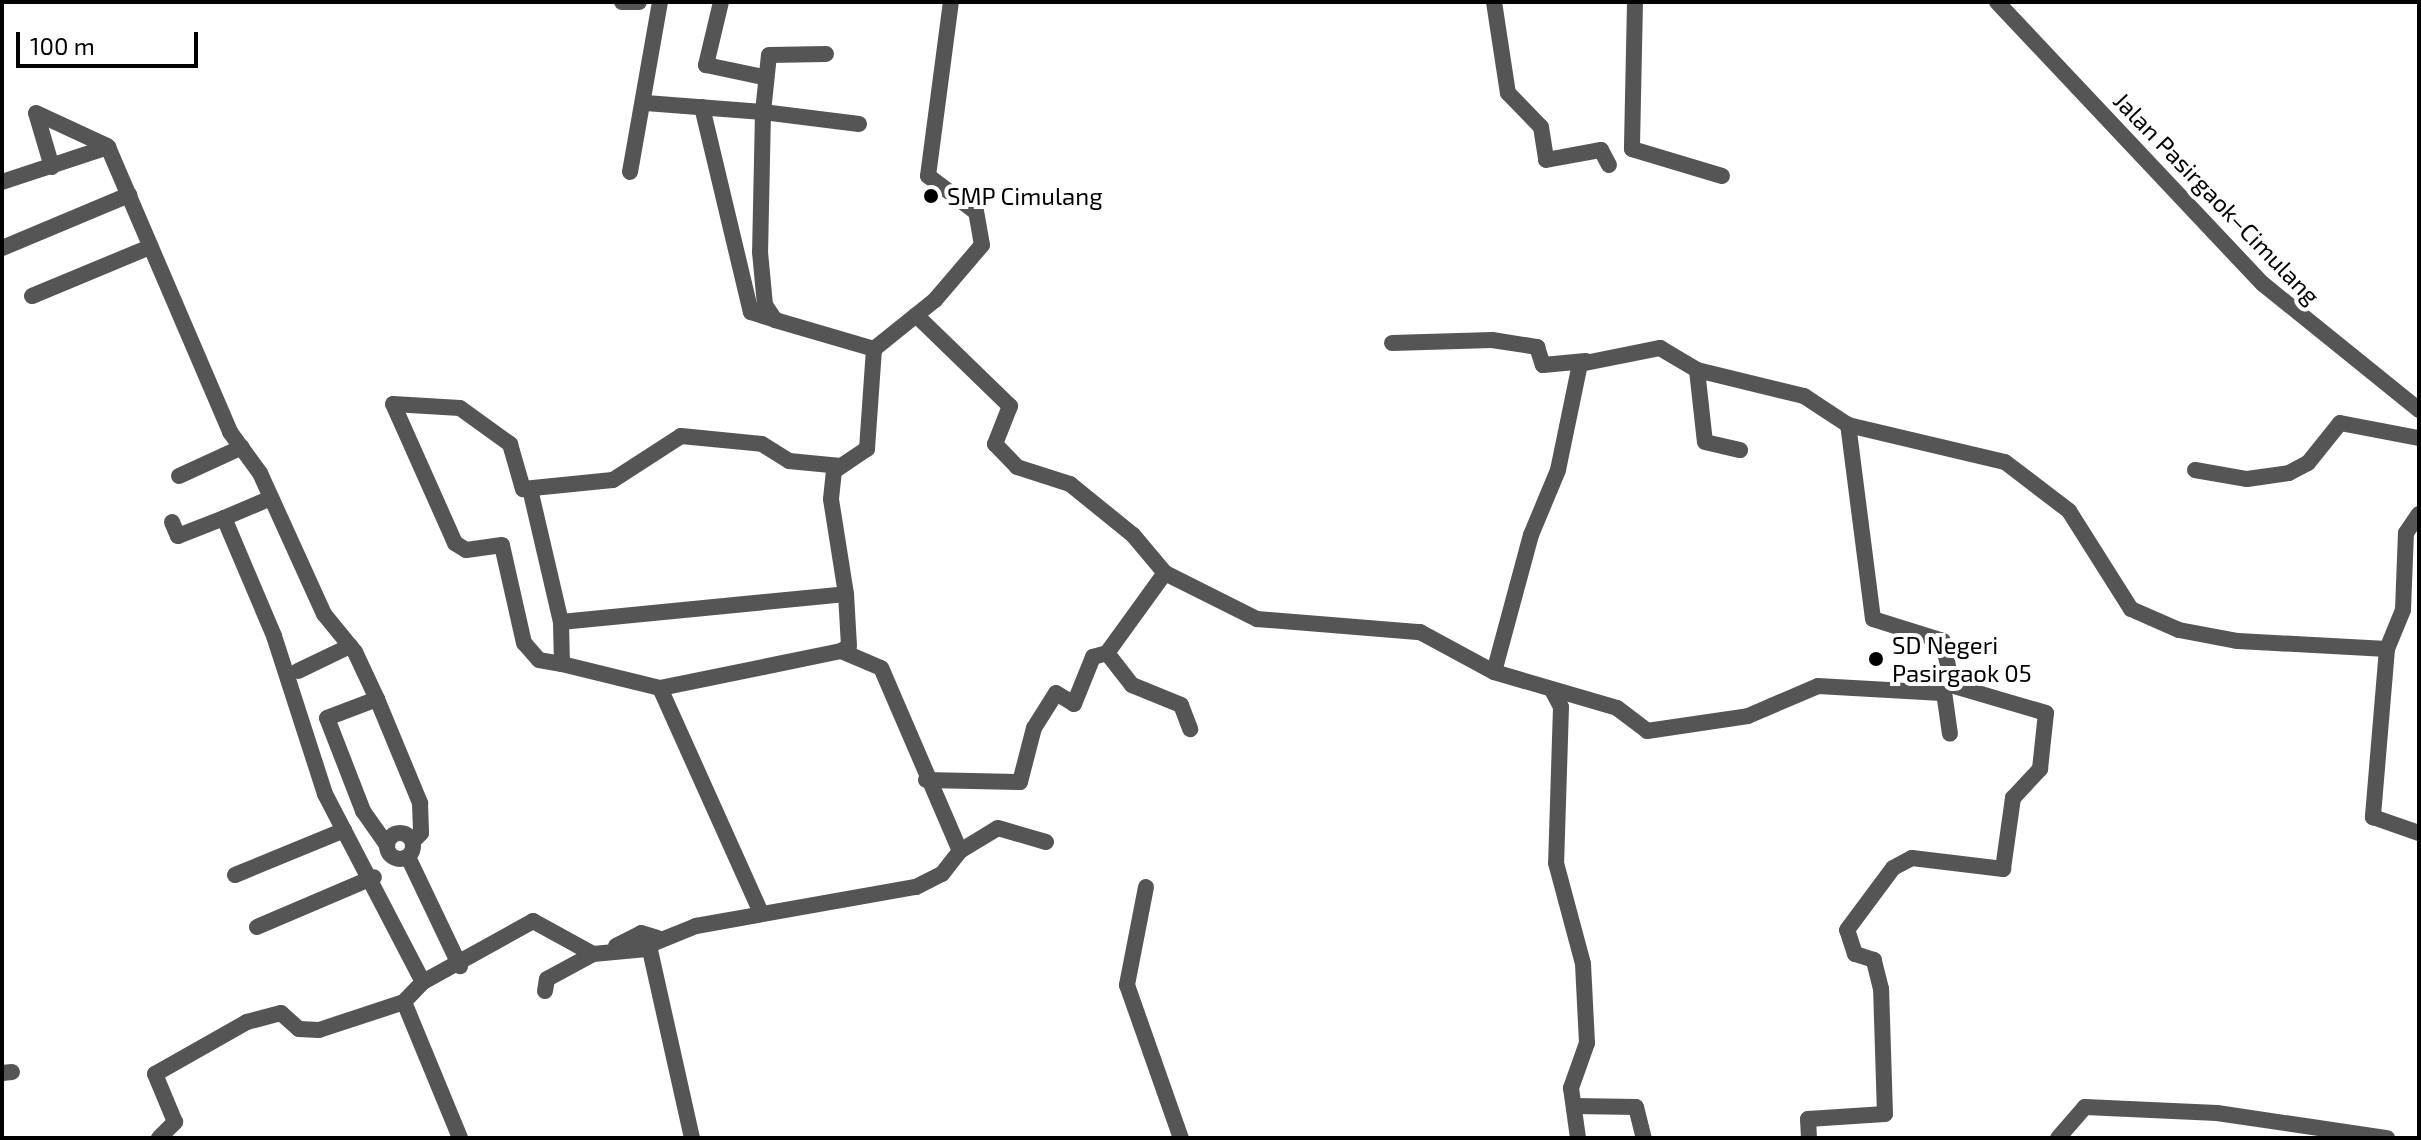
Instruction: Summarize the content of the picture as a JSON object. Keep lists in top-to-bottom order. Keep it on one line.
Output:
{"streets":{"street":["Jalan Pasirgaok–Cimulang"]},"places":["SMP Cimulang","SD Negeri Pasirgaok 05"],"scale_bar":"100 m"}
